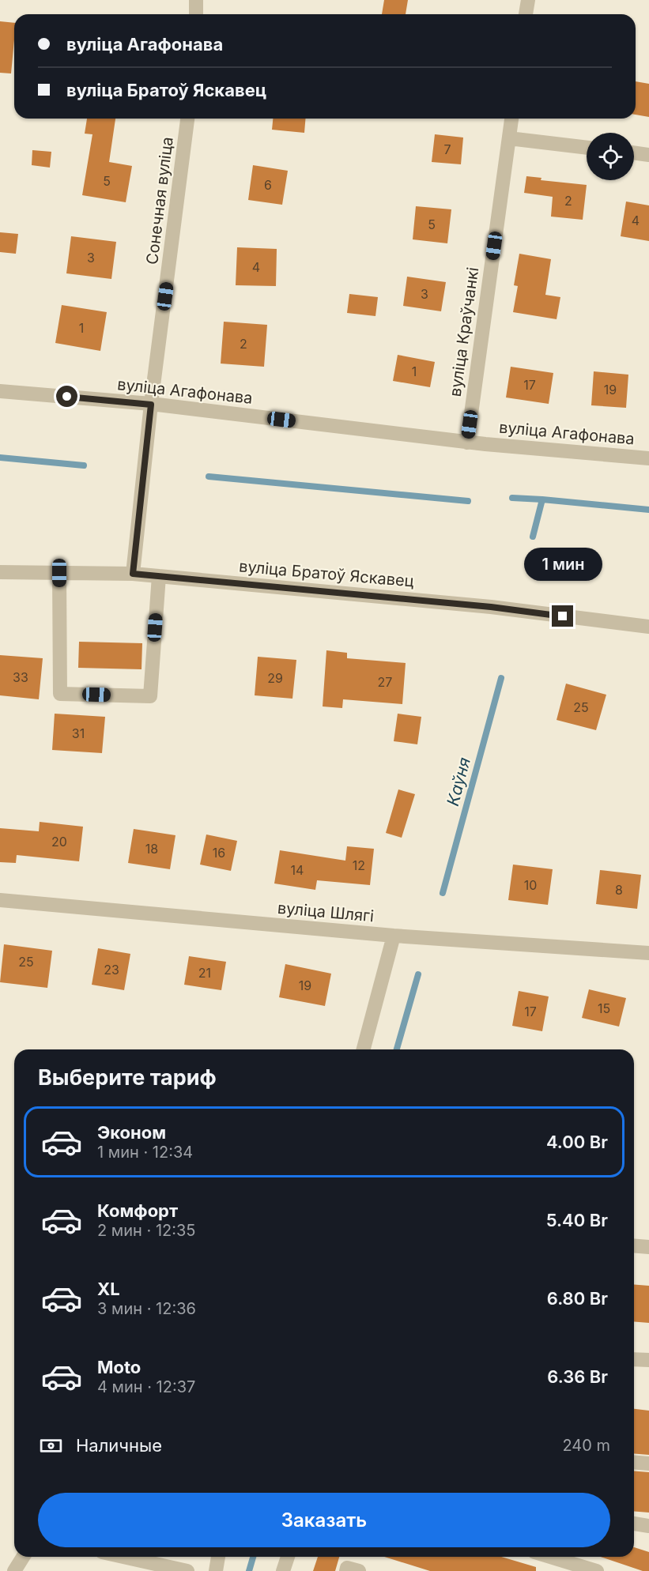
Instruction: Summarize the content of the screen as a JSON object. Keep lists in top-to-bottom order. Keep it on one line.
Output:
{"streets":{"street":["Сонечная вуліца","вуліца Краўчанкі","вуліца Агафонава","вуліца Братоў Яскавец","вуліца Шлягі"]},"crossings":[["Сонечная вуліца","вуліца Агафонава"],["Сонечная вуліца","вуліца Братоў Яскавец"],["вуліца Краўчанкі","вуліца Агафонава"]],"water":["Каўня"],"house_numbers":["7","5","6","2","4","5","3","4","3","1","2","1","17","19","33","29","27","25","31","20","18","16","12","14","10","8","25","23","21","19","15","17"],"page":{"banner":["вуліца Агафонава","вуліца Братоў Яскавец"],"bubble":"1 мин","heading":"Выберите тариф","list":[{"name":"Эконом","note":"1 мин · 12:34","value":"4.00 Br"},{"name":"Комфорт","note":"2 мин · 12:35","value":"5.40 Br"},{"name":"XL","note":"3 мин · 12:36","value":"6.80 Br"},{"name":"Moto","note":"4 мин · 12:37","value":"6.36 Br"}],"pay":["Наличные","240 m"],"buttons":"Заказать"}}
